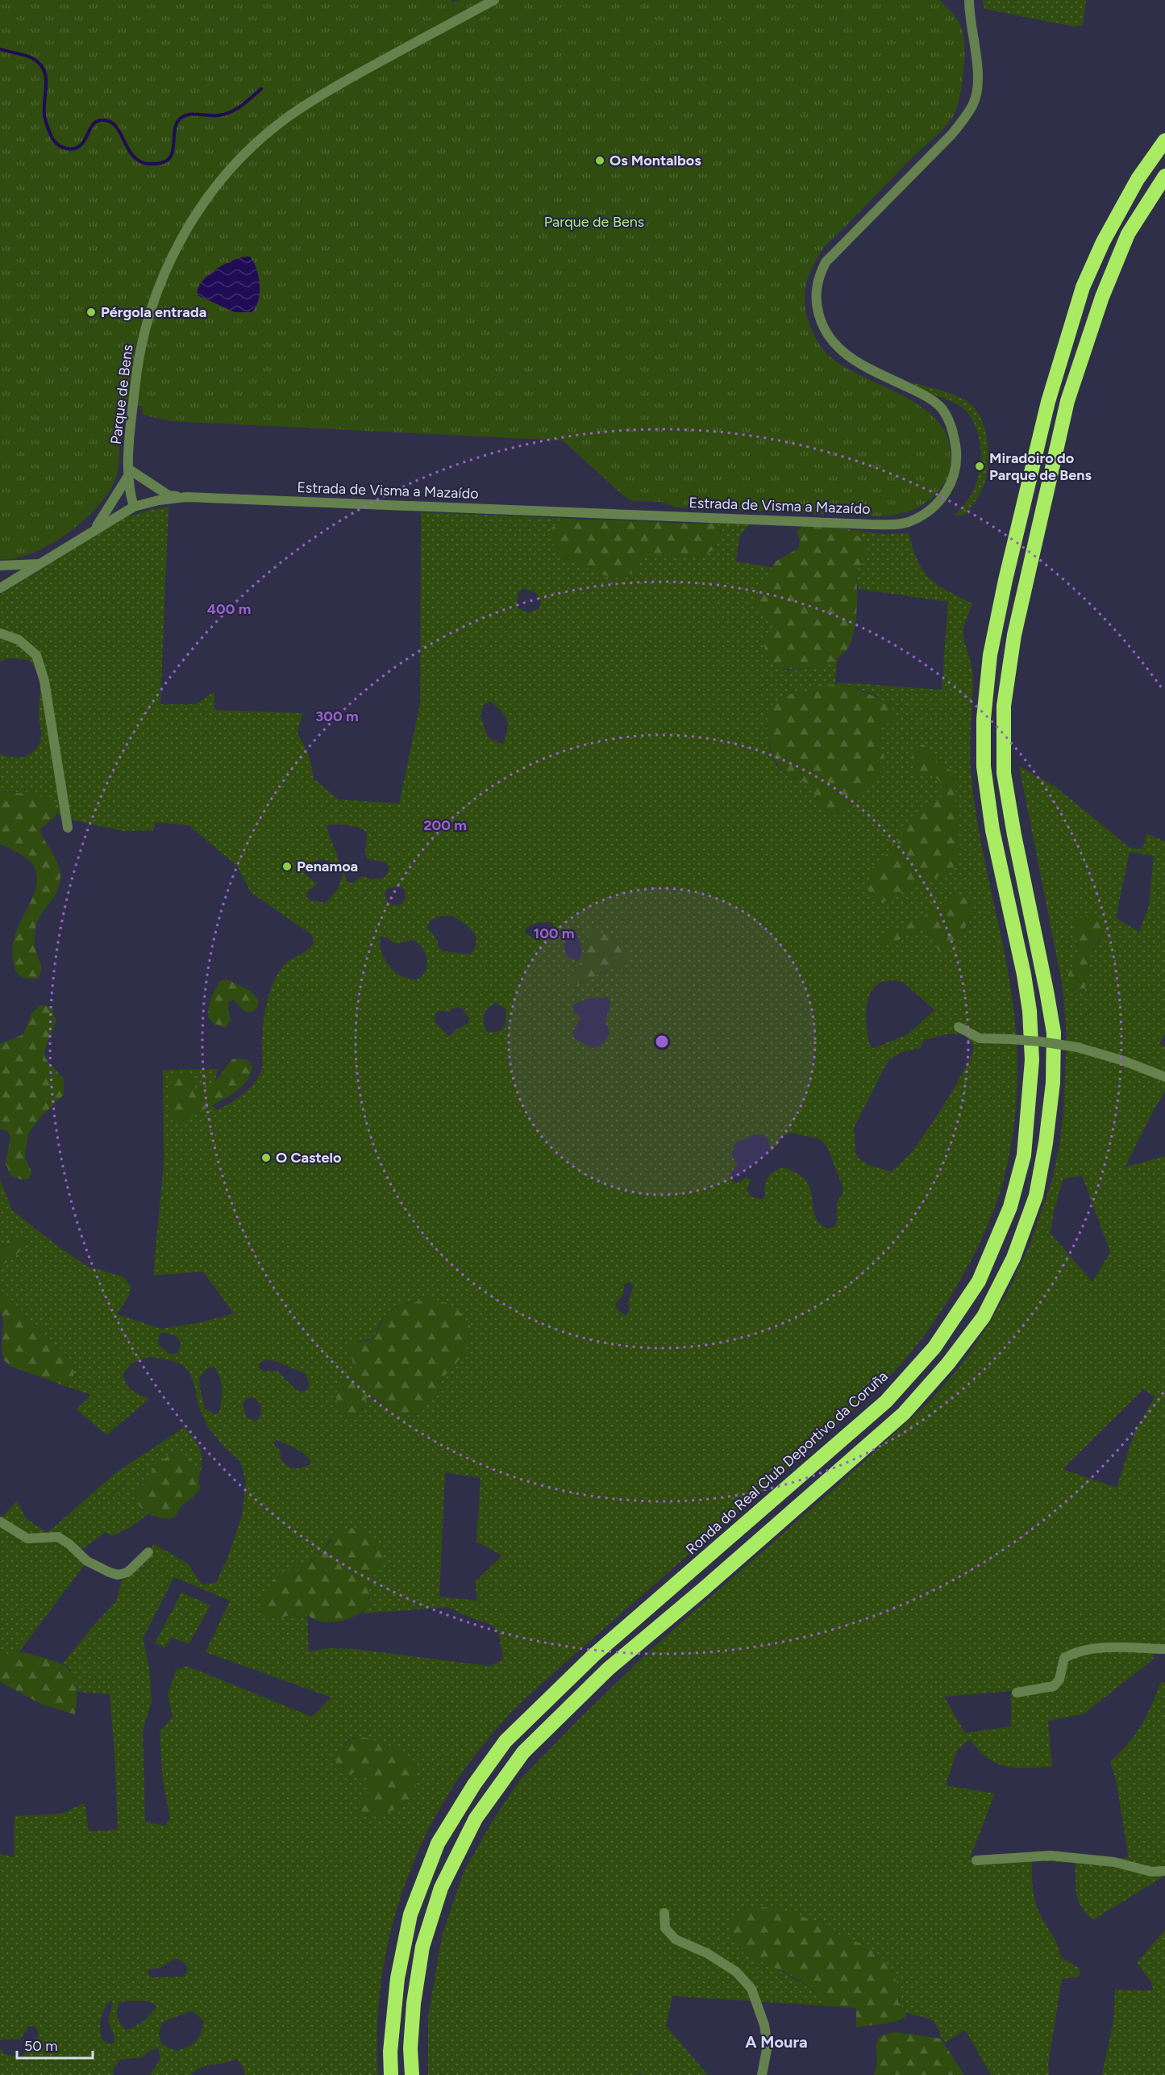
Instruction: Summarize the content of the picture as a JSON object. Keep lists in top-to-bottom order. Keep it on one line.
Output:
{"streets":{"highway":["Ronda do Real Club Deportivo da Coruña"],"street":["Parque de Bens","Estrada de Visma a Mazaído"]},"crossings":[["Parque de Bens","Estrada de Visma a Mazaído"]],"districts":["A Moura"],"parks":["Parque de Bens"],"places":["Os Montalbos","Pérgola entrada","Miradoiro do Parque de Bens","Penamoa","O Castelo"],"scale_bar":"50 m","rings":["400 m","300 m","200 m","100 m"]}
